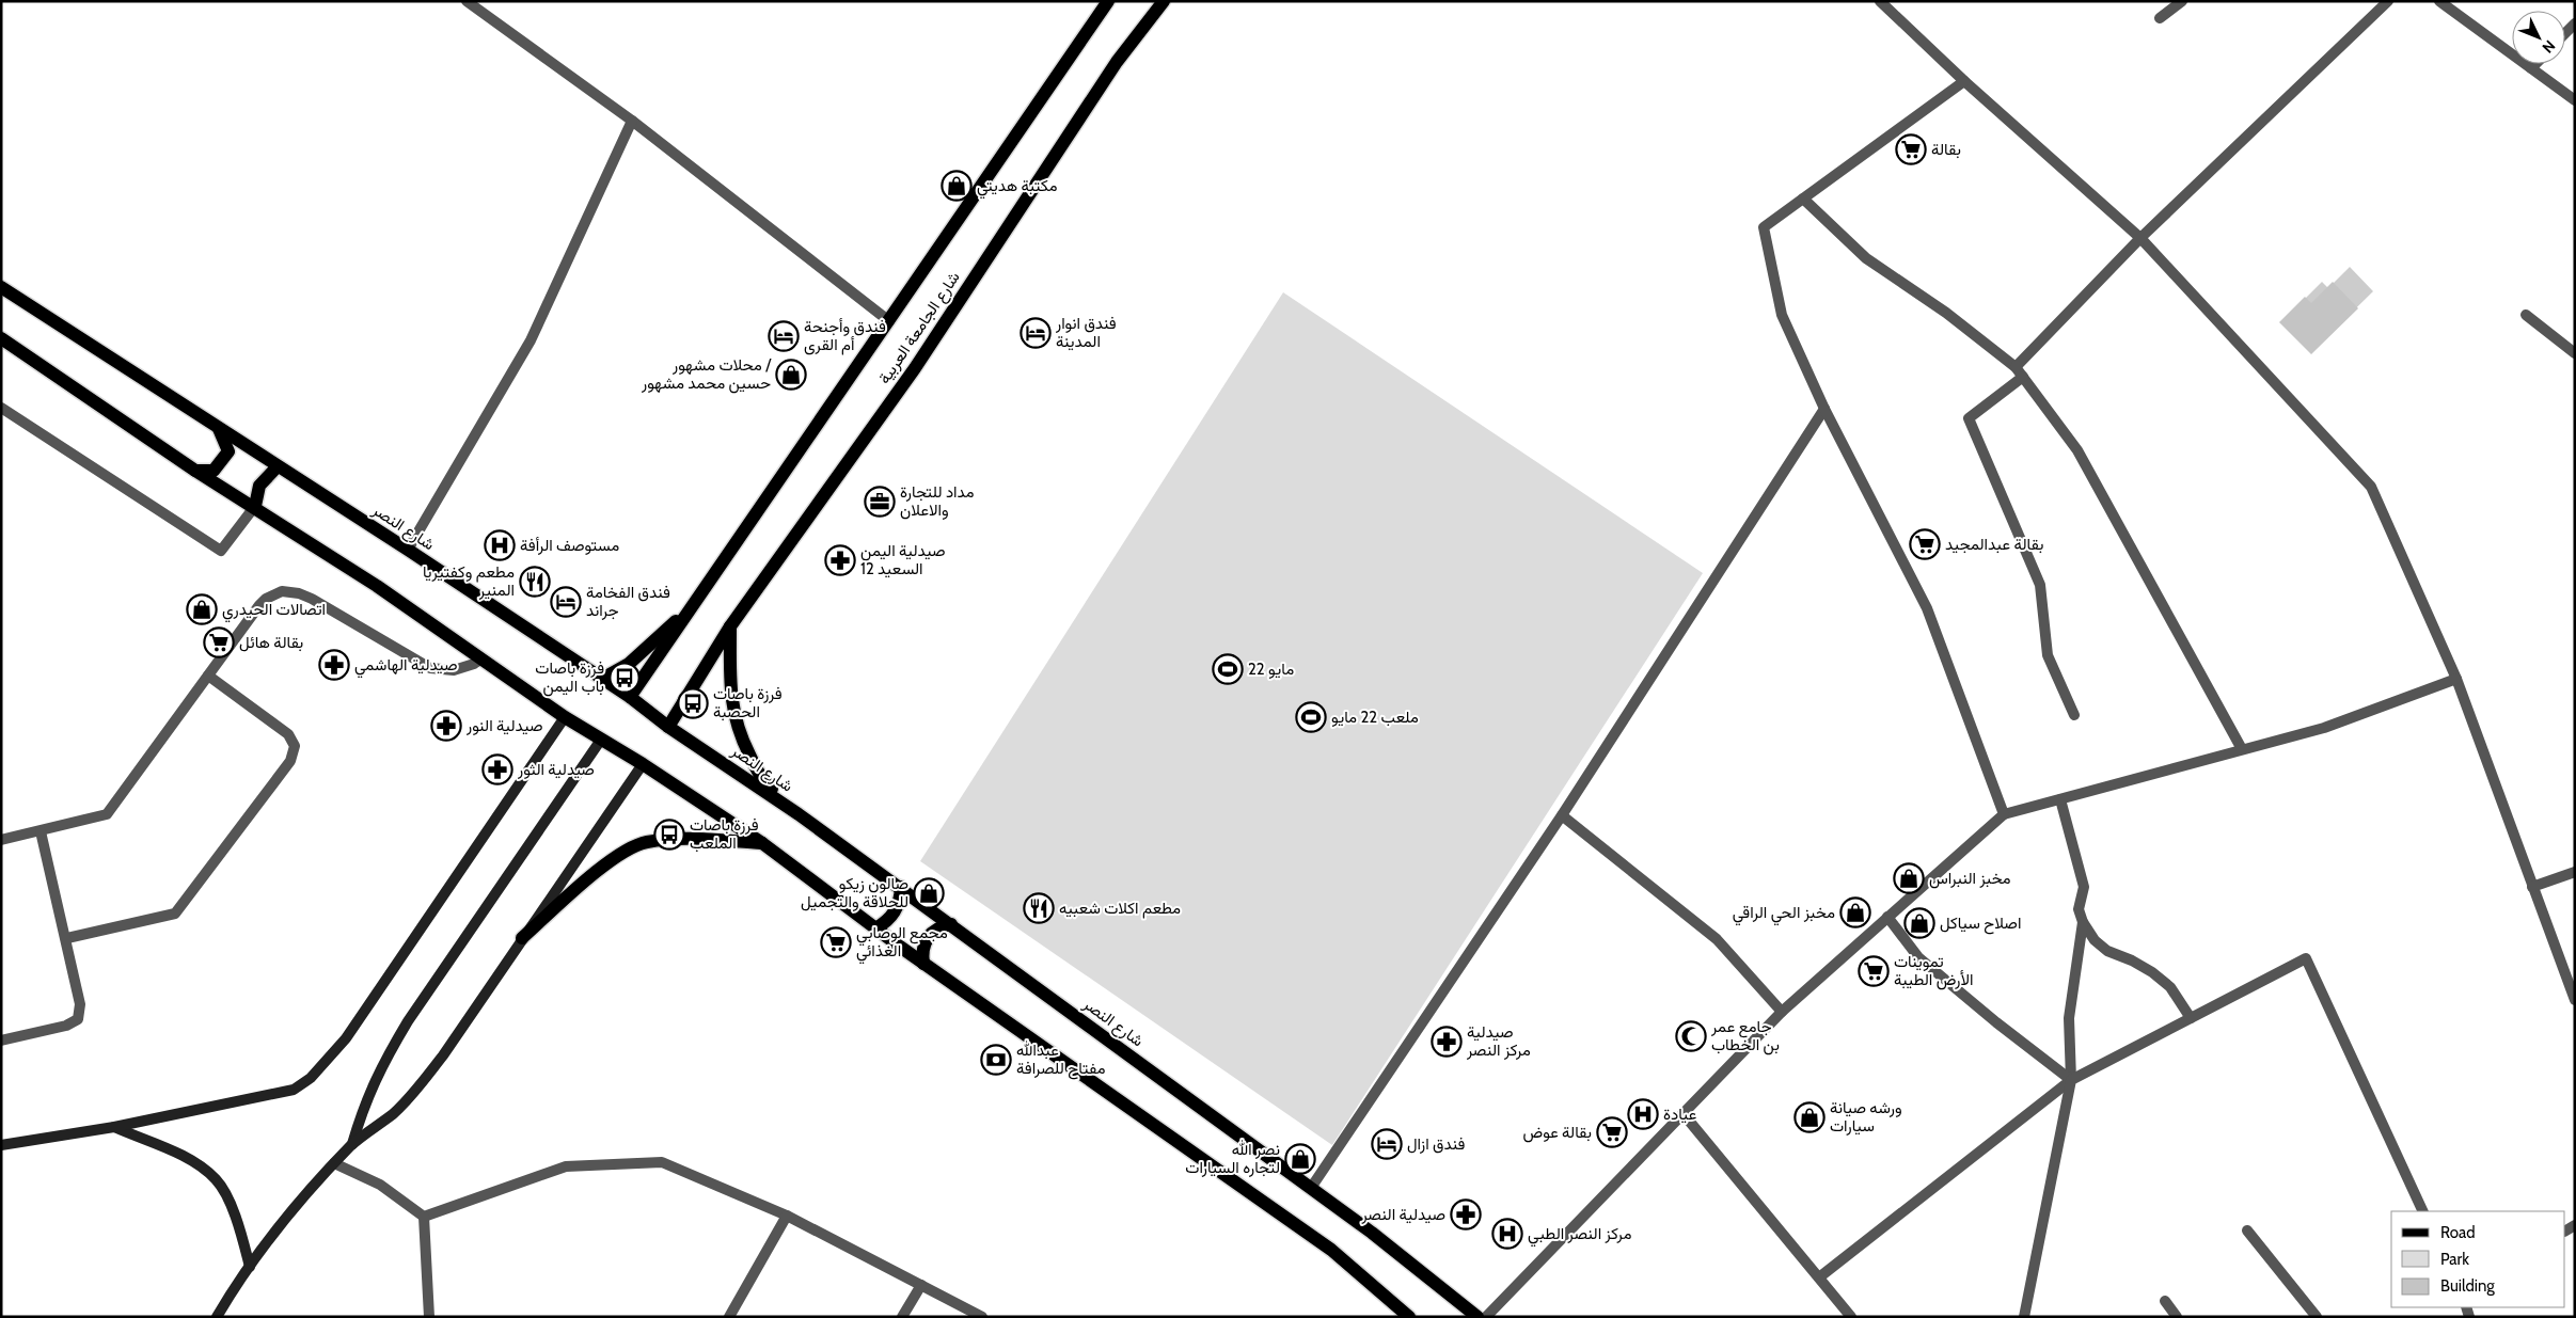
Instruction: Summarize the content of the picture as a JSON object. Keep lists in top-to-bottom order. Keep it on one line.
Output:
{"streets":{"main road":["شارع الجامعة العربية","شارع النصر"]},"crossings":[["شارع الجامعة العربية","شارع النصر"]],"places":{"supermarket":["بقالة","بقالة عبدالمجيد","بقالة هائل","مجمع الوصابي الغذائي","تموينات الأرض الطيبة","بقالة عوض"],"shop":["مكتبة هديتي","محلات مشهور / حسين محمد مشهور","اتصالات الحيدري","مخبز النبراس","صالون زيكو للحلاقة والتجميل","مخبز الحي الراقي","اصلاح سياكل","ورشه صيانة سيارات","نصر الله لتجاره السيارات"],"hotel":["فندق انوار المدينة","فندق وأجنحة أم القرى","فندق الفخامة جراند","فندق ازال"],"office":["مداد للتجارة والاعلان"],"hospital":["مستوصف الرأفة","عيادة","مركز النصر الطبي"],"pharmacy":["صيدلية اليمن السعيد 12","صيدلية الهاشمي","صيدلية النور","صيدلية الثور","صيدلية مركز النصر","صيدلية النصر"],"restaurant":["مطعم وكفتيريا المنير","مطعم اكلات شعبيه"],"sports":["22 مايو","ملعب 22 مايو"],"bus stop":["فرزة باصات باب اليمن","فرزة باصات الحصبة","فرزة باصات الملعب"],"mosque":["جامع عمر بن الخطاب"],"bank":["عبدالله مفتاح للصرافة"]},"legend":["Road","Park","Building"],"north":"bottom right"}
